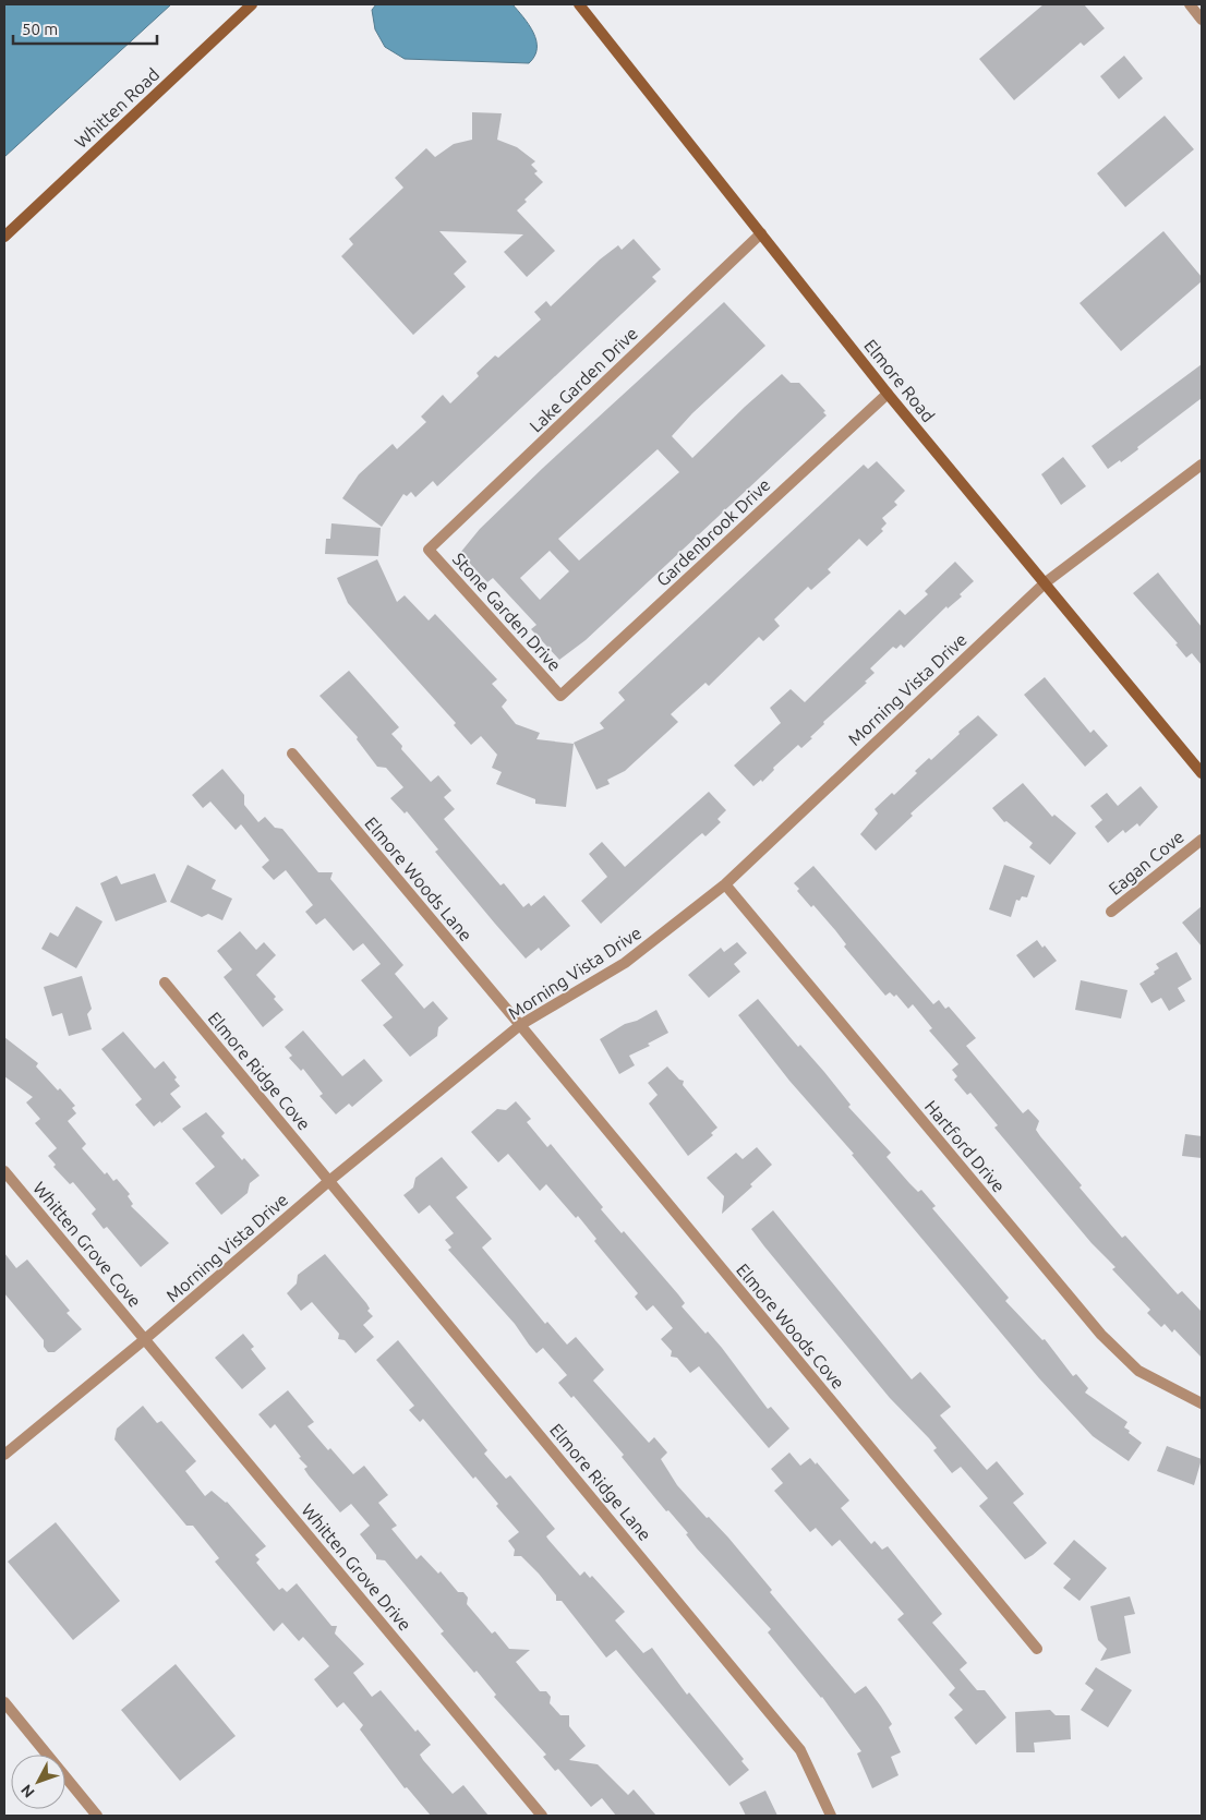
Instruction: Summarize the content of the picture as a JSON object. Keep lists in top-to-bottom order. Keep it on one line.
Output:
{"streets":{"street":["Whitten Road","Lake Garden Drive","Elmore Road","Gardenbrook Drive","Stone Garden Drive","Morning Vista Drive","Eagan Cove","Elmore Woods Lane","Elmore Ridge Cove","Hartford Drive","Whitten Grove Cove","Elmore Woods Cove","Elmore Ridge Lane","Whitten Grove Drive"]},"crossings":[["Lake Garden Drive","Elmore Road"],["Lake Garden Drive","Stone Garden Drive"],["Elmore Road","Gardenbrook Drive"],["Elmore Road","Morning Vista Drive"],["Gardenbrook Drive","Stone Garden Drive"],["Morning Vista Drive","Elmore Woods Lane"],["Morning Vista Drive","Elmore Ridge Cove"],["Morning Vista Drive","Hartford Drive"],["Morning Vista Drive","Whitten Grove Cove"],["Morning Vista Drive","Elmore Woods Cove"],["Morning Vista Drive","Elmore Ridge Lane"],["Morning Vista Drive","Whitten Grove Drive"],["Elmore Woods Lane","Elmore Woods Cove"],["Elmore Ridge Cove","Elmore Ridge Lane"],["Whitten Grove Cove","Whitten Grove Drive"]],"scale_bar":"50 m","north":"bottom left"}
